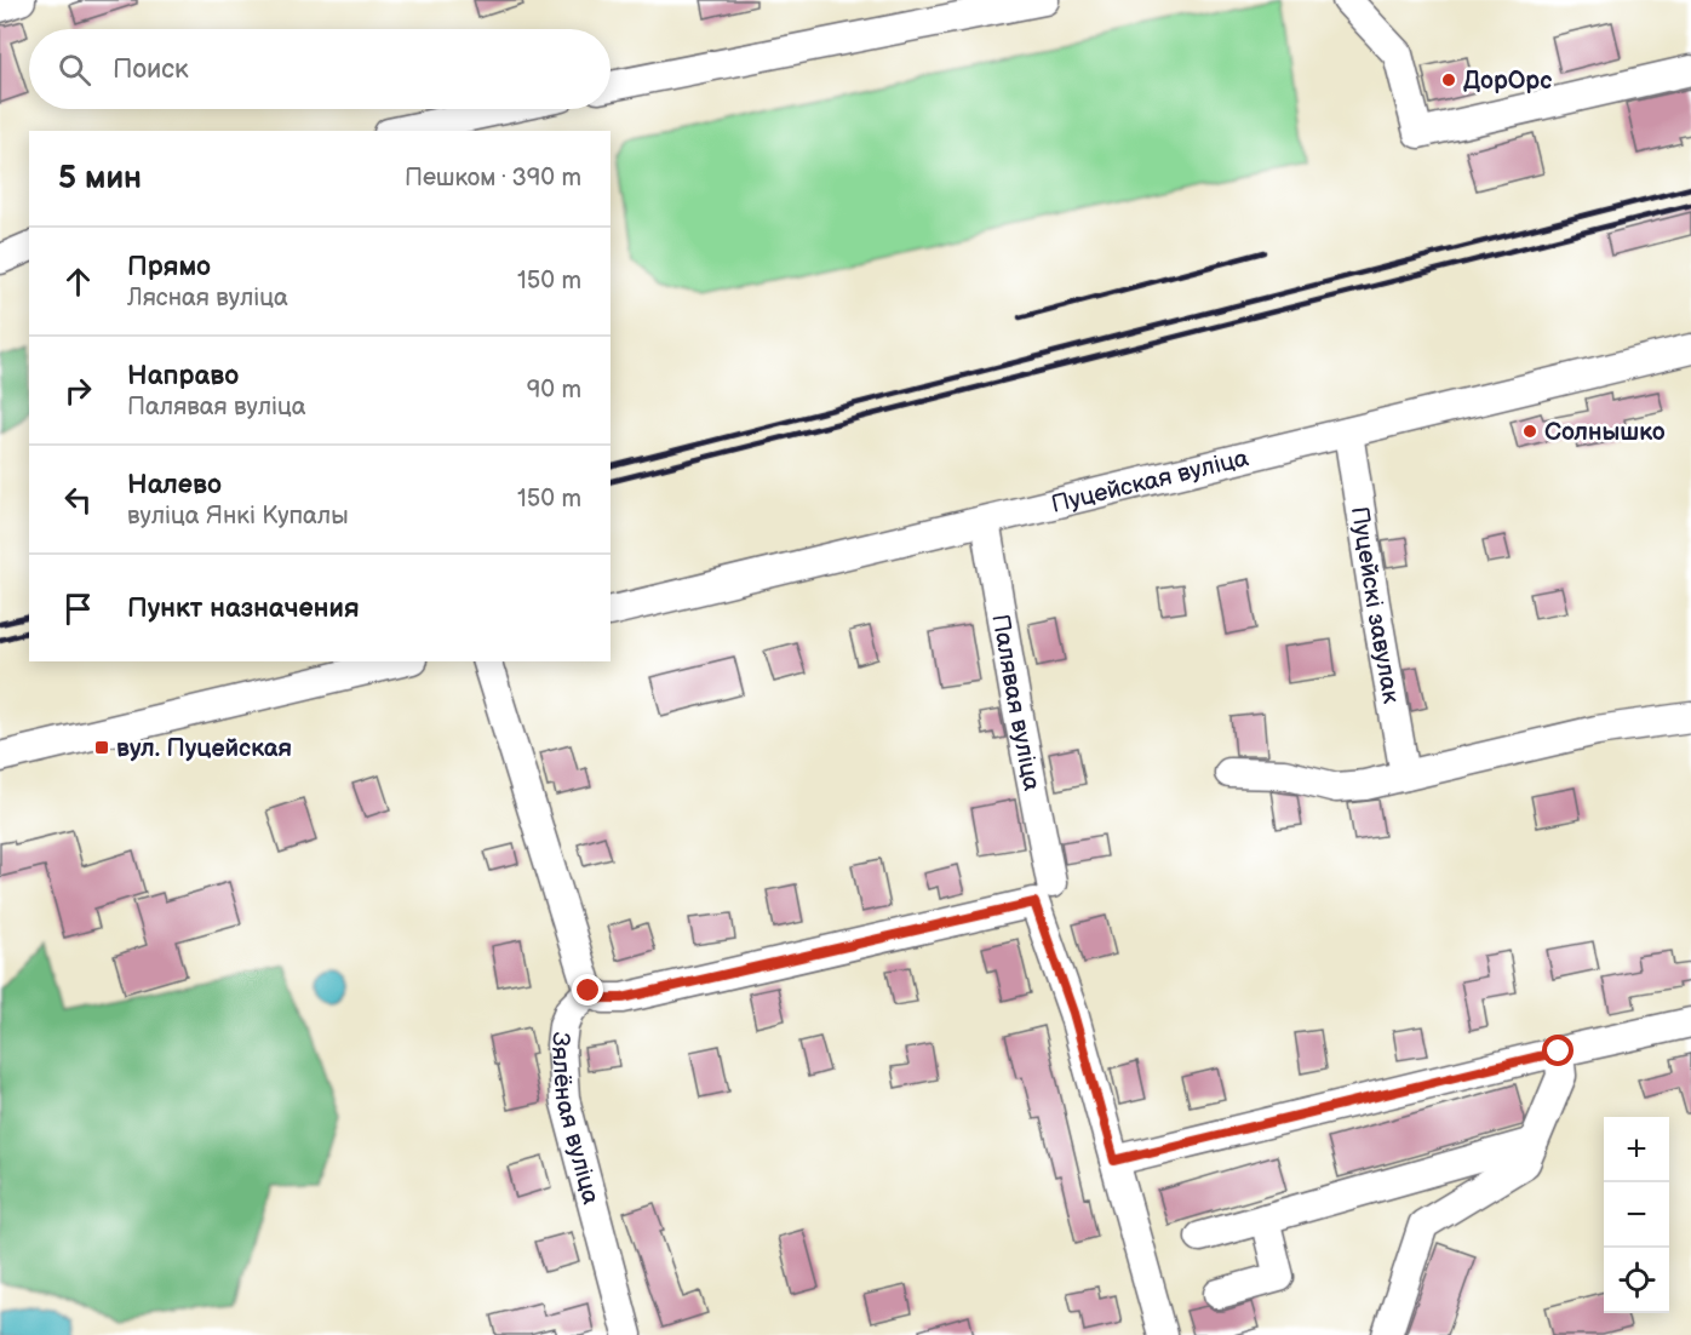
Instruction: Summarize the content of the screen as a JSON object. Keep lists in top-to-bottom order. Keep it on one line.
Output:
{"streets":{"street":["Пуцейская вуліца","Пуцейскі завулак","Палявая вуліца","Зялёная вуліца"]},"crossings":[["Пуцейская вуліца","Пуцейскі завулак"],["Пуцейская вуліца","Палявая вуліца"]],"places":{"other":["ДорОрс","Солнышко"],"transit":["вул. Пуцейская"]},"page":{"search":"Поиск","heading":["5 мин","Пешком · 390 m"],"list":[["Прямо","Лясная вуліца","150 m"],["Направо","Палявая вуліца","90 m"],["Налево","вуліца Янкі Купалы","150 m"],"Пункт назначения"],"map_buttons":["+","−"]}}
